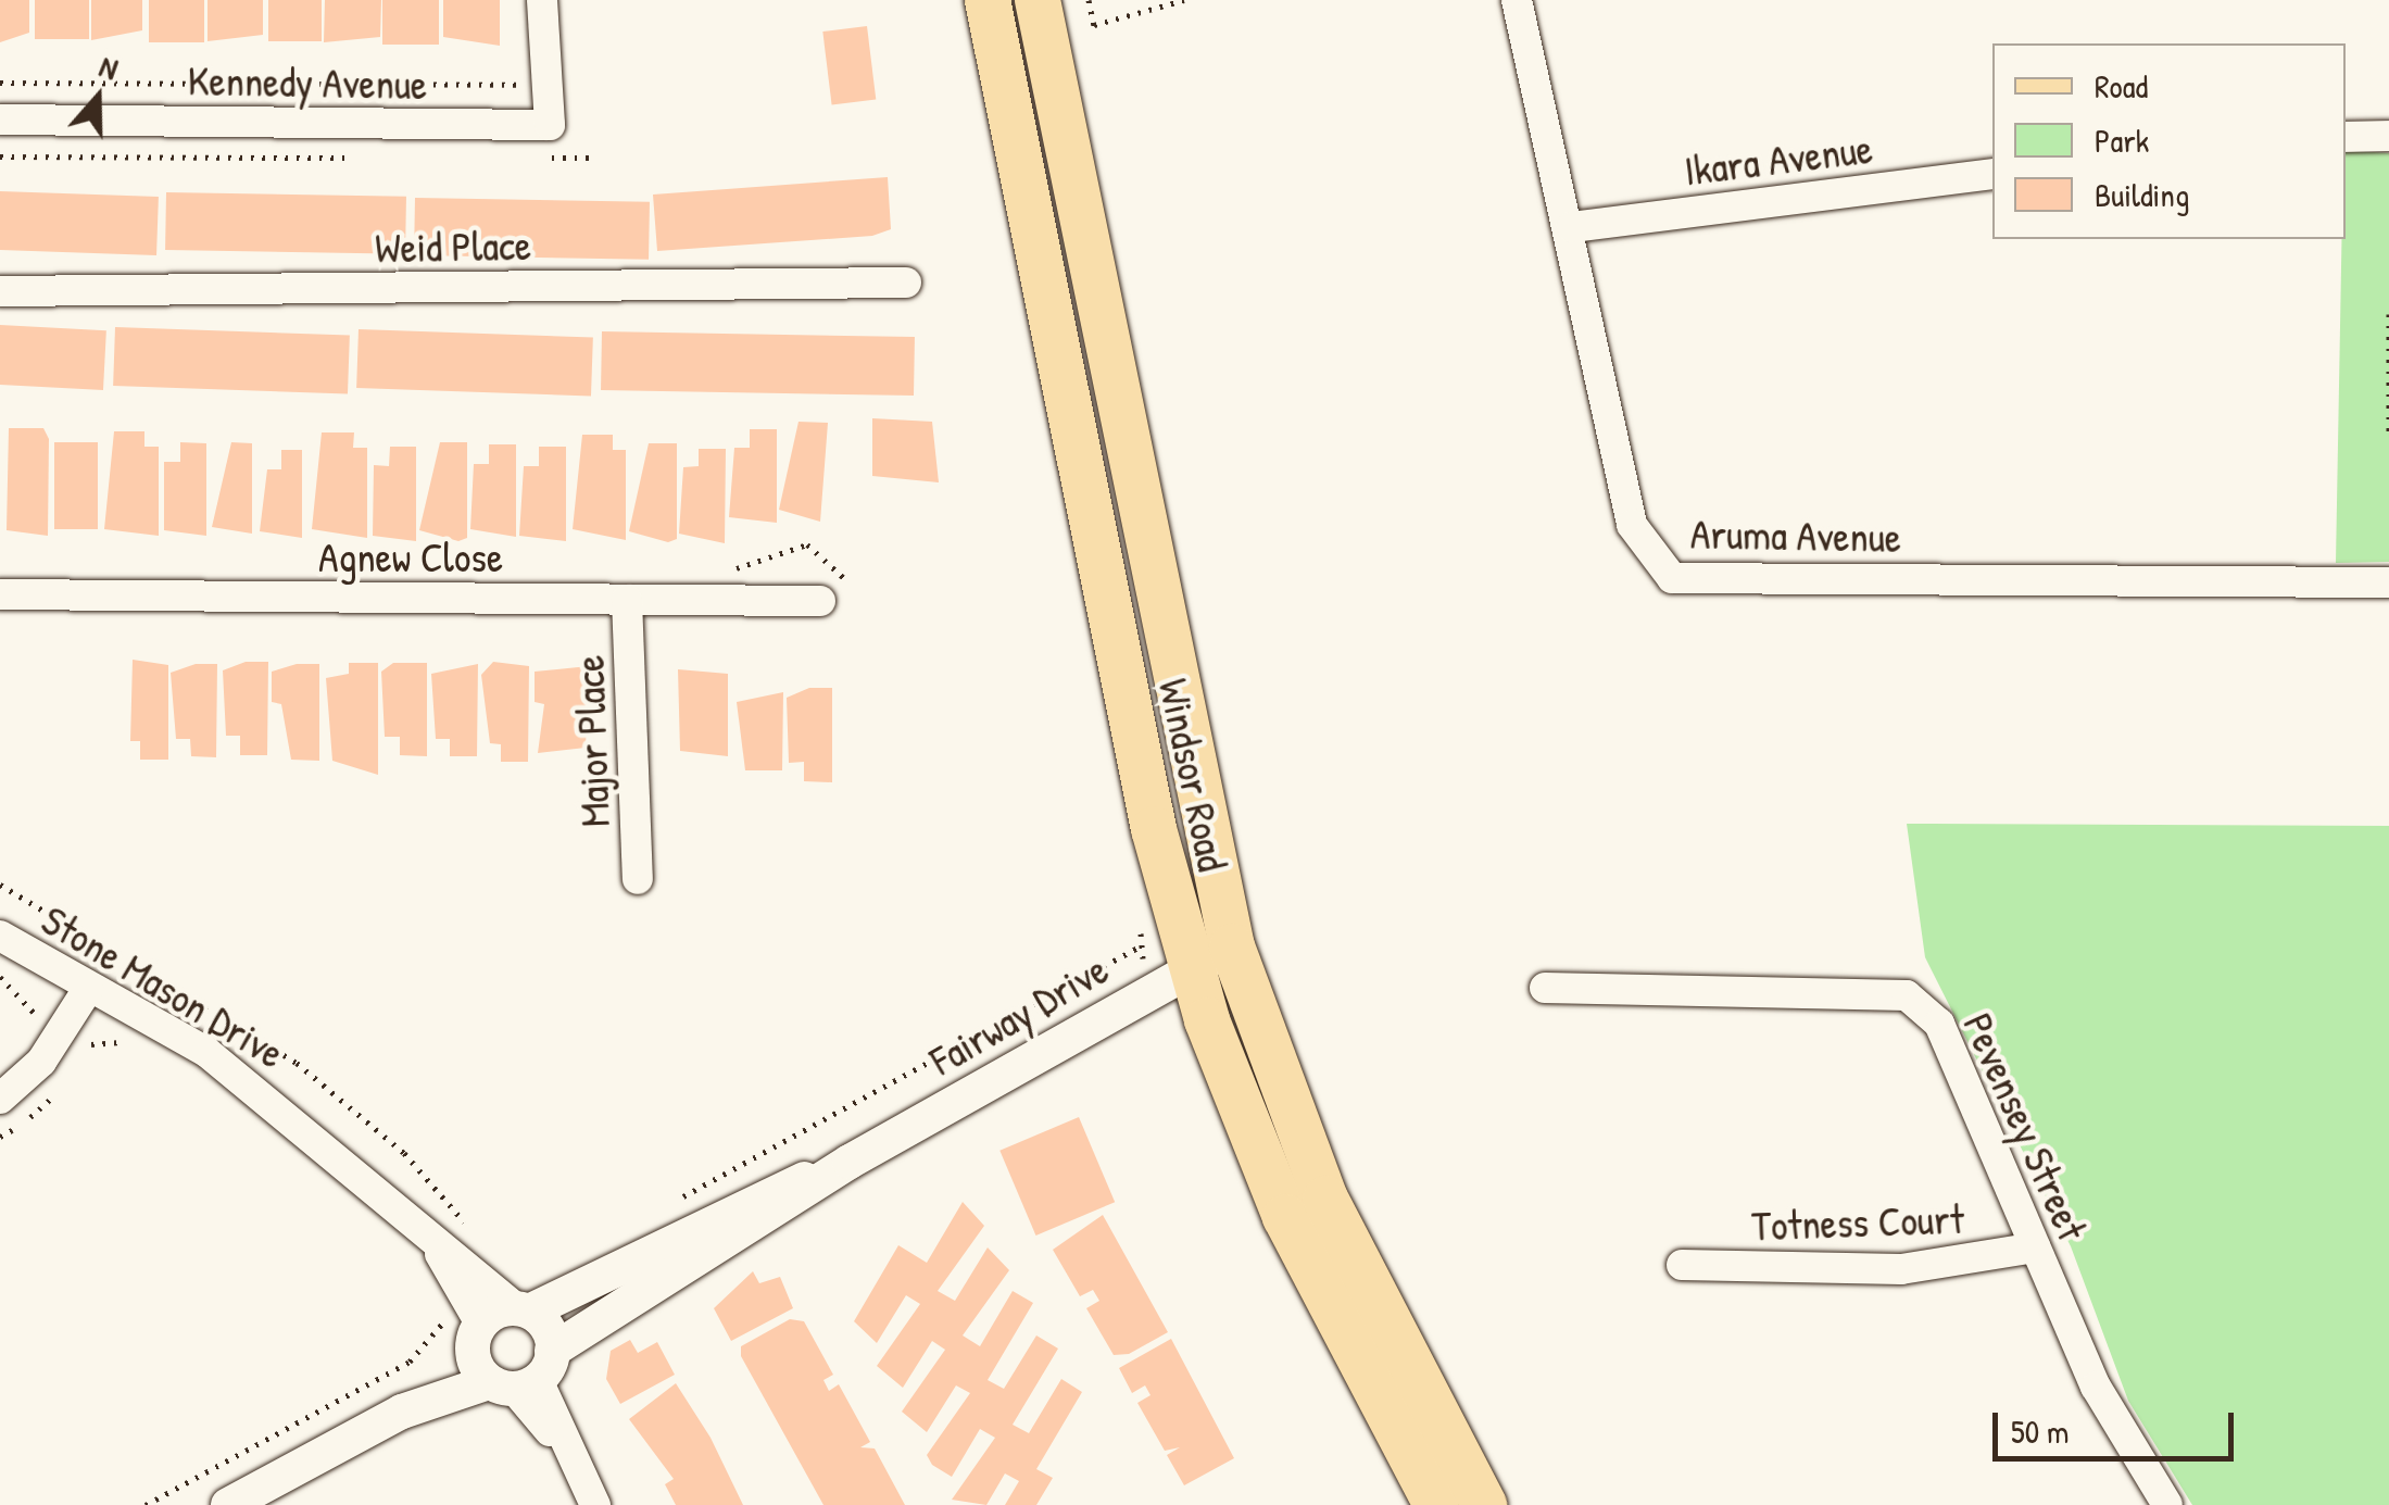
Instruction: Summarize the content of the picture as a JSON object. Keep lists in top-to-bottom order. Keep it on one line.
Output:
{"streets":{"main road":["Windsor Road"],"street":["Kennedy Avenue","Ikara Avenue","Weid Place","Aruma Avenue","Agnew Close","Major Place","Stone Mason Drive","Fairway Drive","Pevensey Street","Totness Court"]},"crossings":[["Ikara Avenue","Aruma Avenue"],["Agnew Close","Major Place"],["Windsor Road","Fairway Drive"],["Stone Mason Drive","Fairway Drive"],["Pevensey Street","Totness Court"]],"legend":["Road","Park","Building"],"scale_bar":"50 m","north":"top"}
